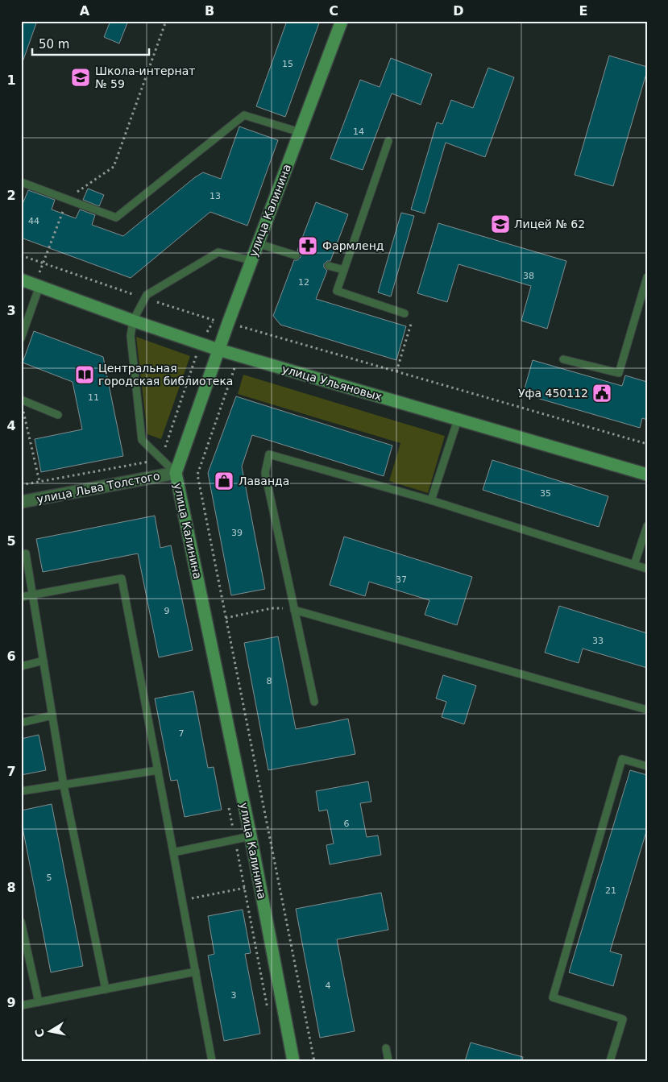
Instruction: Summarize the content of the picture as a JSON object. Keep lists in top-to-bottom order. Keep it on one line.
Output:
{"streets":{"street":["улица Калинина","улица Ульяновых","улица Льва Толстого"]},"crossings":[["улица Калинина","улица Ульяновых"],["улица Калинина","улица Льва Толстого"]],"places":{"school or university":["Школа-интернат № 59","Лицей № 62"],"pharmacy":["Фармленд"],"library":["Центральная городская библиотека"],"public building":["Уфа 450112"],"shop":["Лаванда"]},"house_numbers":["15","14","13","44","38","12","11","35","39","37","9","33","8","7","6","5","21","4","3"],"scale_bar":"50 m","north":"left","grid":{"columns":["A","B","C","D","E"],"rows":["1","2","3","4","5","6","7","8","9"]}}
